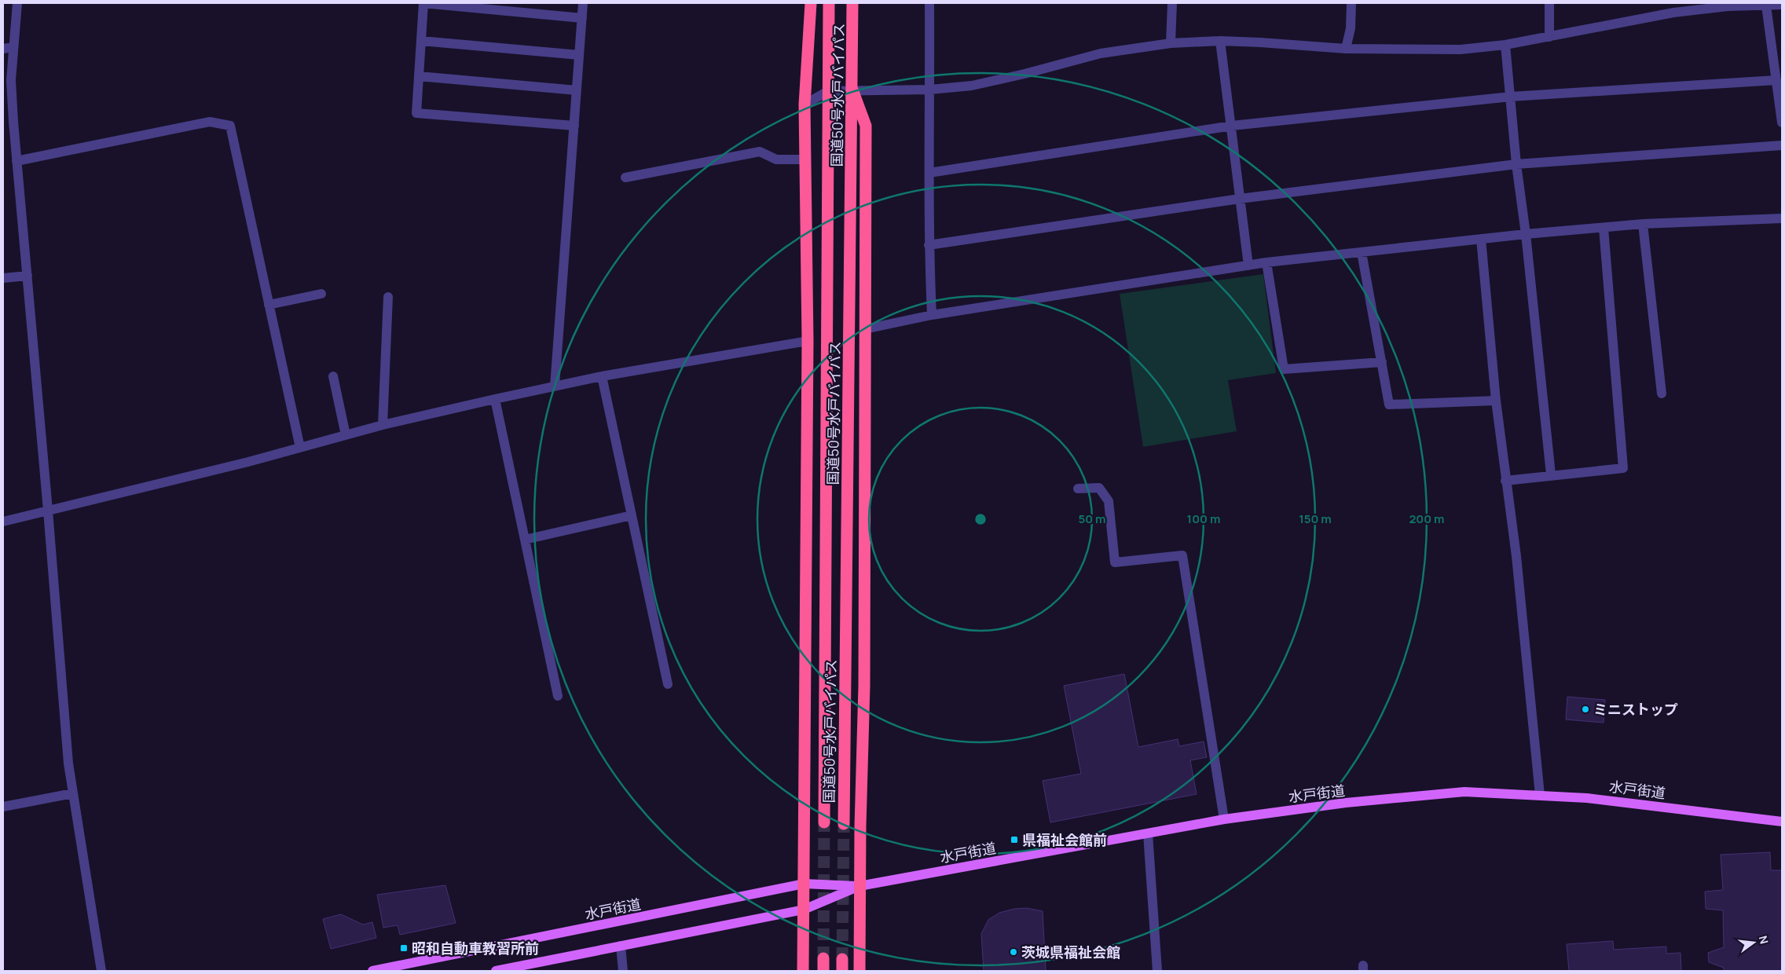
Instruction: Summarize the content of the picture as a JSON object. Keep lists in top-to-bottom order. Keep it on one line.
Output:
{"streets":{"highway":["国道50号水戸バイパス"],"main road":["水戸街道"]},"places":{"other":["ミニストップ","茨城県福祉会館"],"transit":["県福祉会館前","昭和自動車教習所前"]},"north":"right","rings":["50 m","100 m","150 m","200 m"]}
